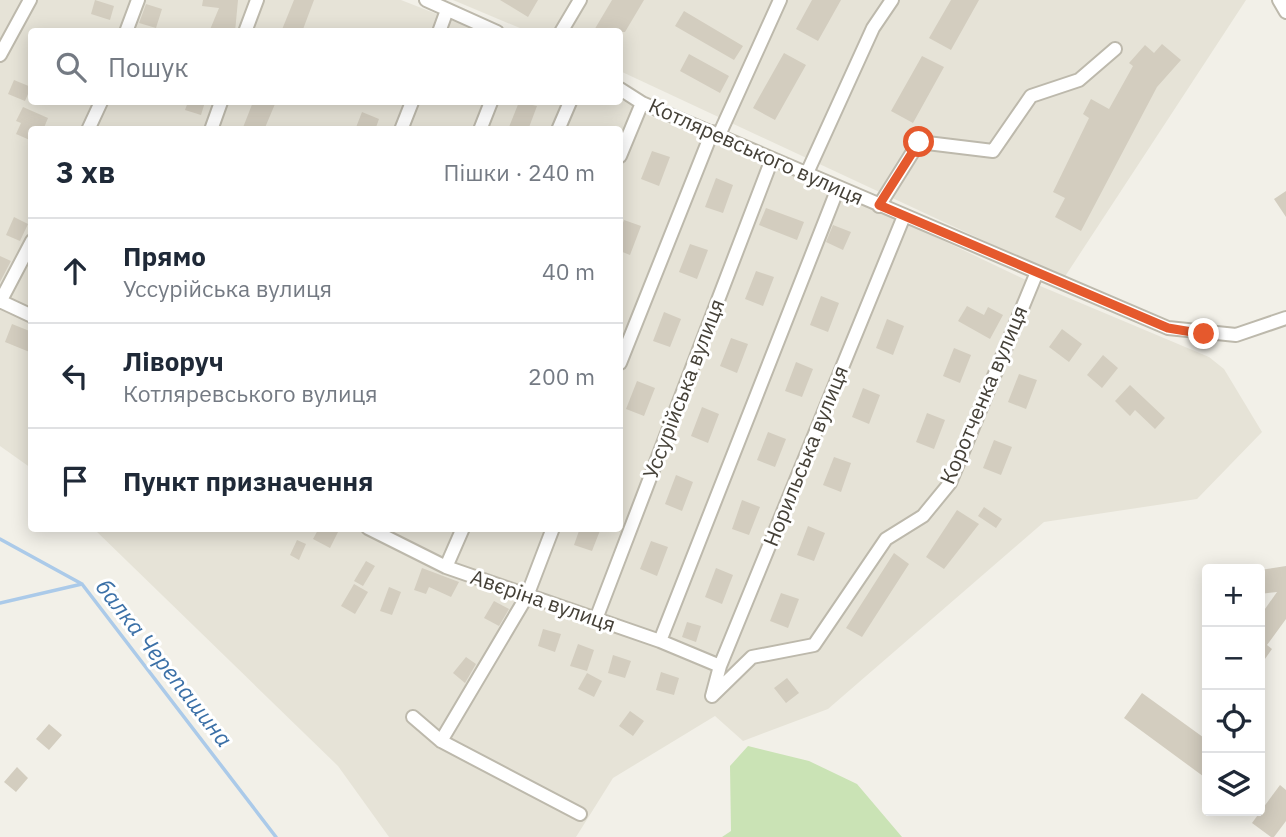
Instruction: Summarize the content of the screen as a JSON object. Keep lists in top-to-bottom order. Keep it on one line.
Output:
{"streets":{"street":["Котляревського вулиця","Уссурійська вулиця","Коротченка вулиця","Норильська вулиця","Авєріна вулиця"]},"crossings":[["Котляревського вулиця","Уссурійська вулиця"],["Котляревського вулиця","Коротченка вулиця"],["Котляревського вулиця","Норильська вулиця"],["Уссурійська вулиця","Авєріна вулиця"],["Коротченка вулиця","Норильська вулиця"],["Норильська вулиця","Авєріна вулиця"]],"water":["балка Черепашина"],"page":{"search":"Пошук","heading":["3 хв","Пішки · 240 m"],"list":[["Прямо","Уссурійська вулиця","40 m"],["Ліворуч","Котляревського вулиця","200 m"],"Пункт призначення"],"map_buttons":["+","−"]}}
